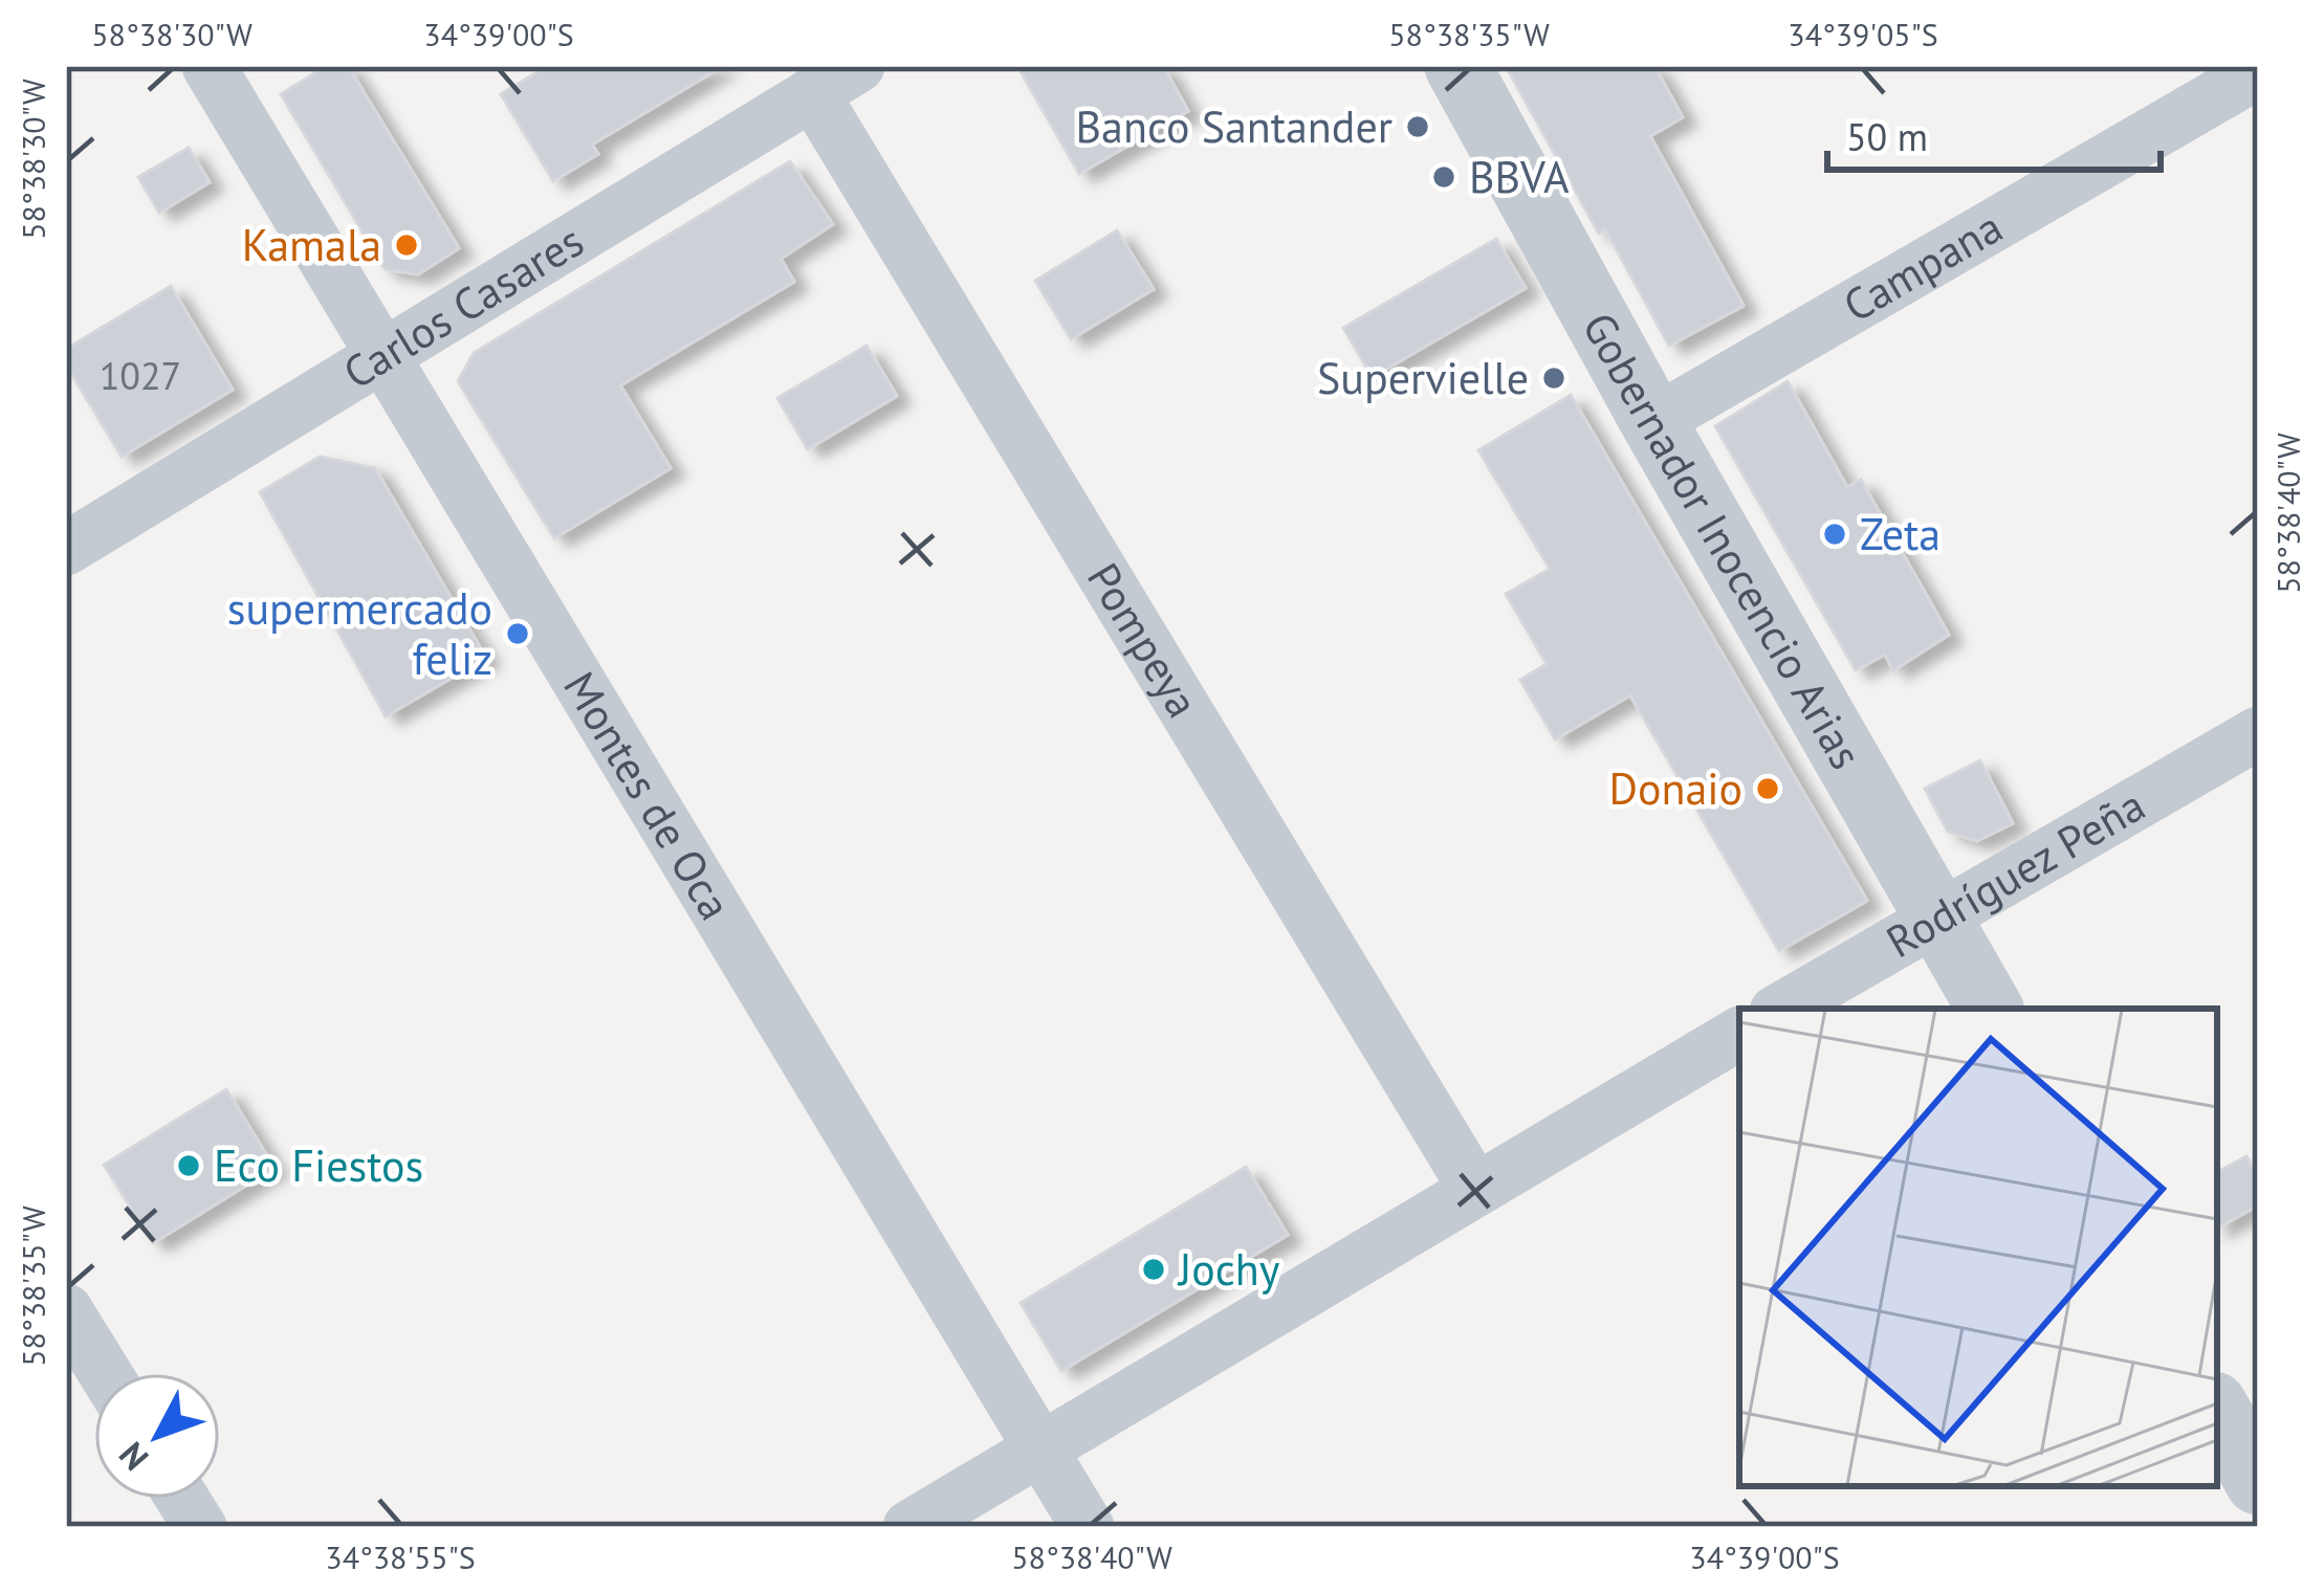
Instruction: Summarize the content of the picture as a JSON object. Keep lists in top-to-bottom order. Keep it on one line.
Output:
{"streets":{"street":["Campana","Carlos Casares","Gobernador Inocencio Arias","Pompeya","Montes de Oca","Rodríguez Peña"]},"crossings":[["Campana","Gobernador Inocencio Arias"],["Carlos Casares","Pompeya"],["Carlos Casares","Montes de Oca"],["Gobernador Inocencio Arias","Rodríguez Peña"]],"places":["Banco Santander","BBVA","Kamala","Supervielle","Zeta","supermercado feliz","Donaio","Eco Fiestos","Jochy"],"house_numbers":["1027"],"scale_bar":"50 m","north":"bottom left","coordinates":["58°38'30\"W","34°39'00\"S","58°38'35\"W","34°39'05\"S","58°38'40\"W","34°38'55\"S"]}
